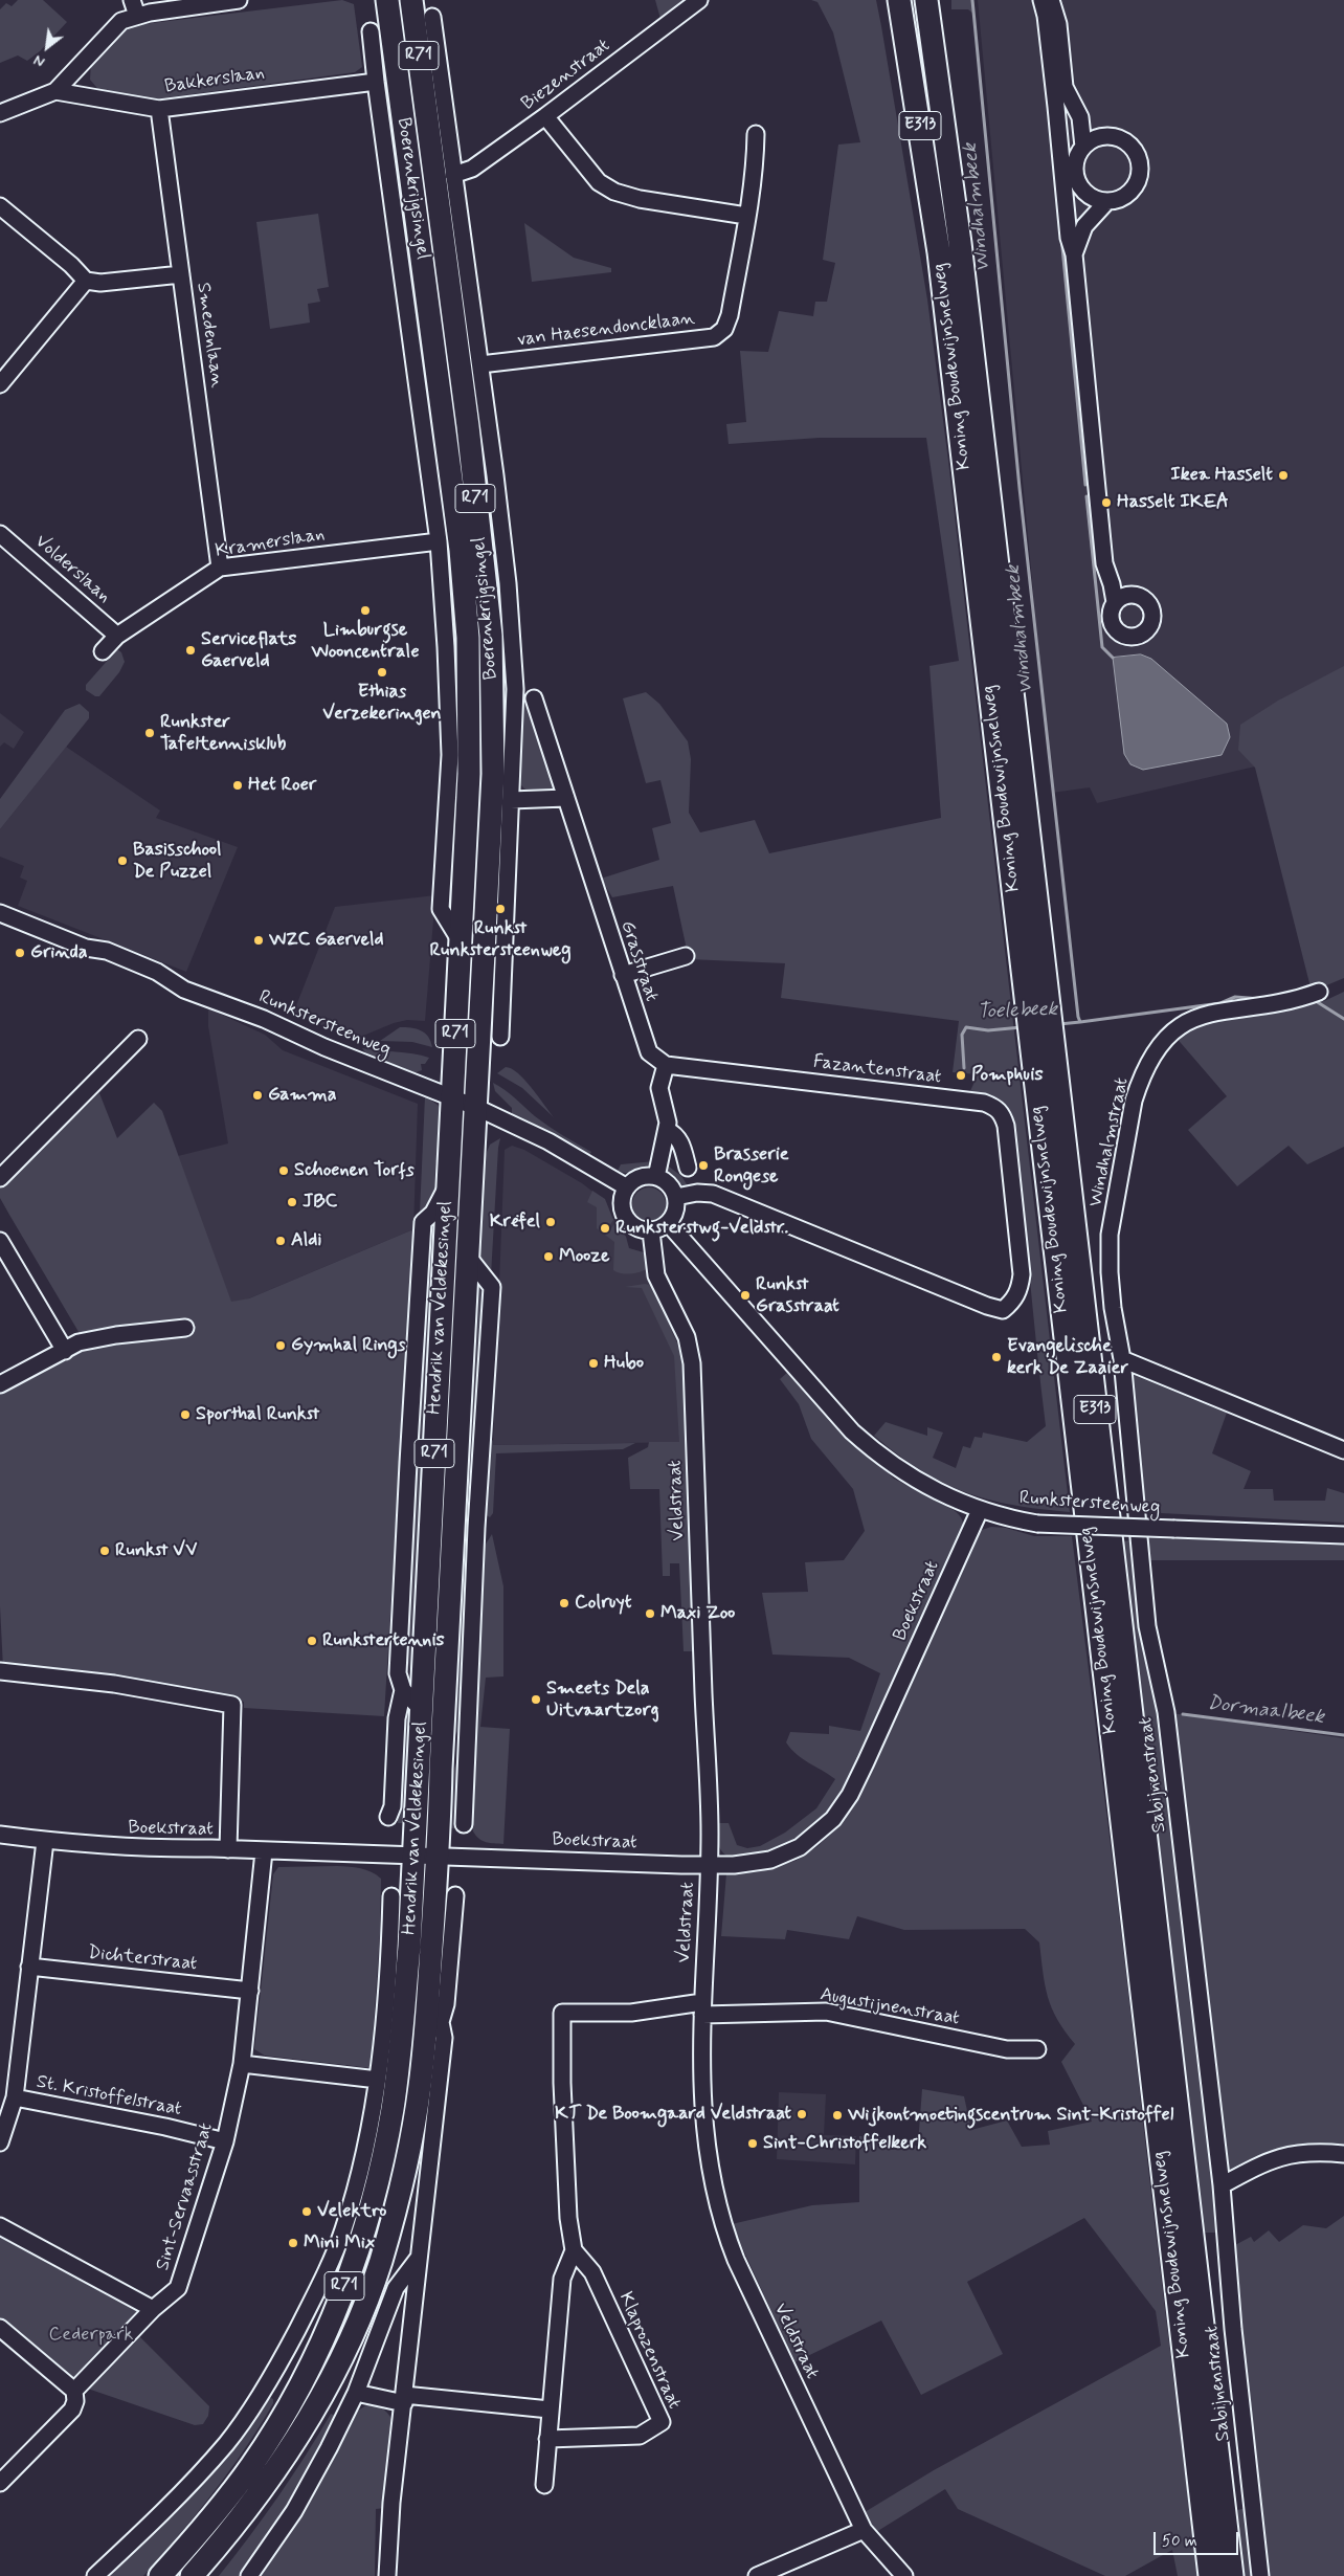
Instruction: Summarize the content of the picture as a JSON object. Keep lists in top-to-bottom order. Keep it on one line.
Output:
{"streets":{"highway":["R71","E313","Boerenkrijgsingel","Koning Boudewijnsnelweg","Hendrik van Veldekesingel"],"street":["Biezenstraat","Bakkerslaan","van Haesendoncklaan","Smedenlaan","Kramerslaan","Volderslaan","Grasstraat","Runkstersteenweg","Fazantenstraat","Windhalmstraat","Veldstraat","Boekstraat","Sabijnenstraat","Dichterstraat","Augustijnenstraat","St. Kristoffelstraat","Sint-Servaasstraat","Klaprozenstraat"]},"crossings":[["Biezenstraat","Boerenkrijgsingel"],["Bakkerslaan","Boerenkrijgsingel"],["Bakkerslaan","Smedenlaan"],["Boerenkrijgsingel","van Haesendoncklaan"],["Boerenkrijgsingel","Kramerslaan"],["Boerenkrijgsingel","Runkstersteenweg"],["Boerenkrijgsingel","Hendrik van Veldekesingel"],["Smedenlaan","Kramerslaan"],["Kramerslaan","Volderslaan"],["Grasstraat","Fazantenstraat"],["Runkstersteenweg","Fazantenstraat"],["Runkstersteenweg","Hendrik van Veldekesingel"],["Runkstersteenweg","Veldstraat"],["Runkstersteenweg","Boekstraat"],["Fazantenstraat","Veldstraat"],["Windhalmstraat","Sabijnenstraat"],["Hendrik van Veldekesingel","Boekstraat"],["Veldstraat","Boekstraat"],["Veldstraat","Augustijnenstraat"],["Boekstraat","Sint-Servaasstraat"],["Dichterstraat","Sint-Servaasstraat"],["St. Kristoffelstraat","Sint-Servaasstraat"]],"water":["Windhalmbeek","Toelebeek","Dormaalbeek"],"parks":["Cederpark"],"places":["Ikea Hasselt","Hasselt IKEA","Limburgse Wooncentrale","Serviceflats Gaerveld","Ethias Verzekeringen","Runkster Tafeltennisklub","Het Roer","Basisschool De Puzzel","Runkst Runkstersteenweg","WZC Gaerveld","Grinda","Pomphuis","Gamma","Brasserie Rongese","Schoenen Torfs","JBC","Krëfel","Runksterstwg-Veldstr.","Aldi","Mooze","Runkst Grasstraat","Gymhal Rings","Evangelische kerk De Zaaier","Hubo","Sporthal Runkst","Runkst VV","Colruyt","Maxi Zoo","Runkstertennis","Smeets Dela Uitvaartzorg","KT De Boomgaard Veldstraat","Wijkontmoetingscentrum Sint-Kristoffel","Sint-Christoffelkerk","Velektro","Mini Mix"],"scale_bar":"50 m","north":"bottom left"}
